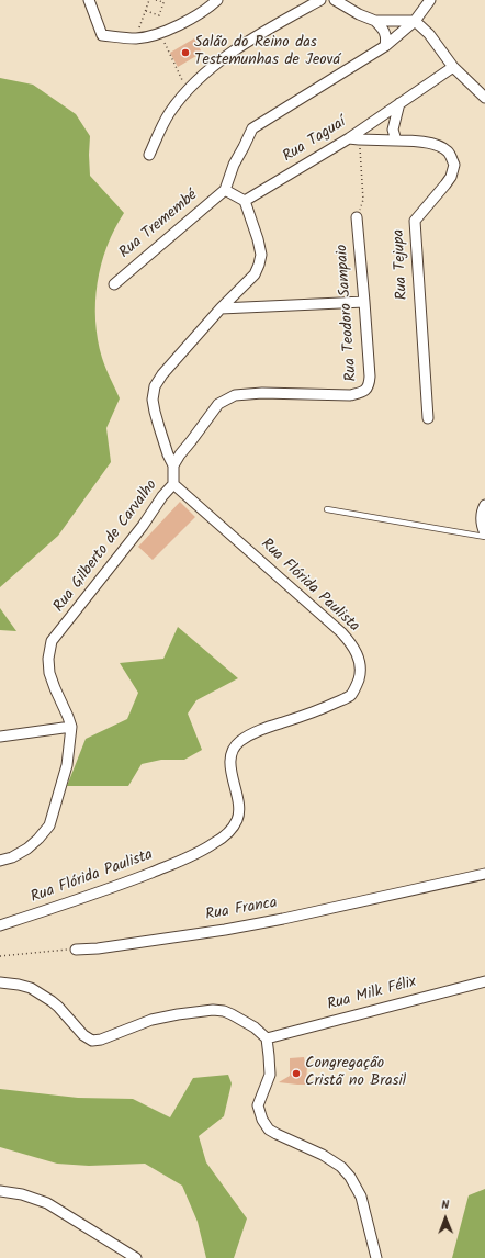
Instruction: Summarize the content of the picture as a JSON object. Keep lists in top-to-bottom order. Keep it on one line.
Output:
{"streets":{"street":["Rua Taguaí","Rua Tremembé","Rua Tejupa","Rua Teodoro Sampaio","Rua Gilberto de Carvalho","Rua Flórida Paulista","Rua Franca","Rua Milk Félix"]},"crossings":[["Rua Taguaí","Rua Tejupa"],["Rua Taguaí","Rua Gilberto de Carvalho"],["Rua Teodoro Sampaio","Rua Gilberto de Carvalho"],["Rua Gilberto de Carvalho","Rua Flórida Paulista"]],"places":["Salão do Reino das Testemunhas de Jeová","Congregação Cristã no Brasil"],"north":"top"}
